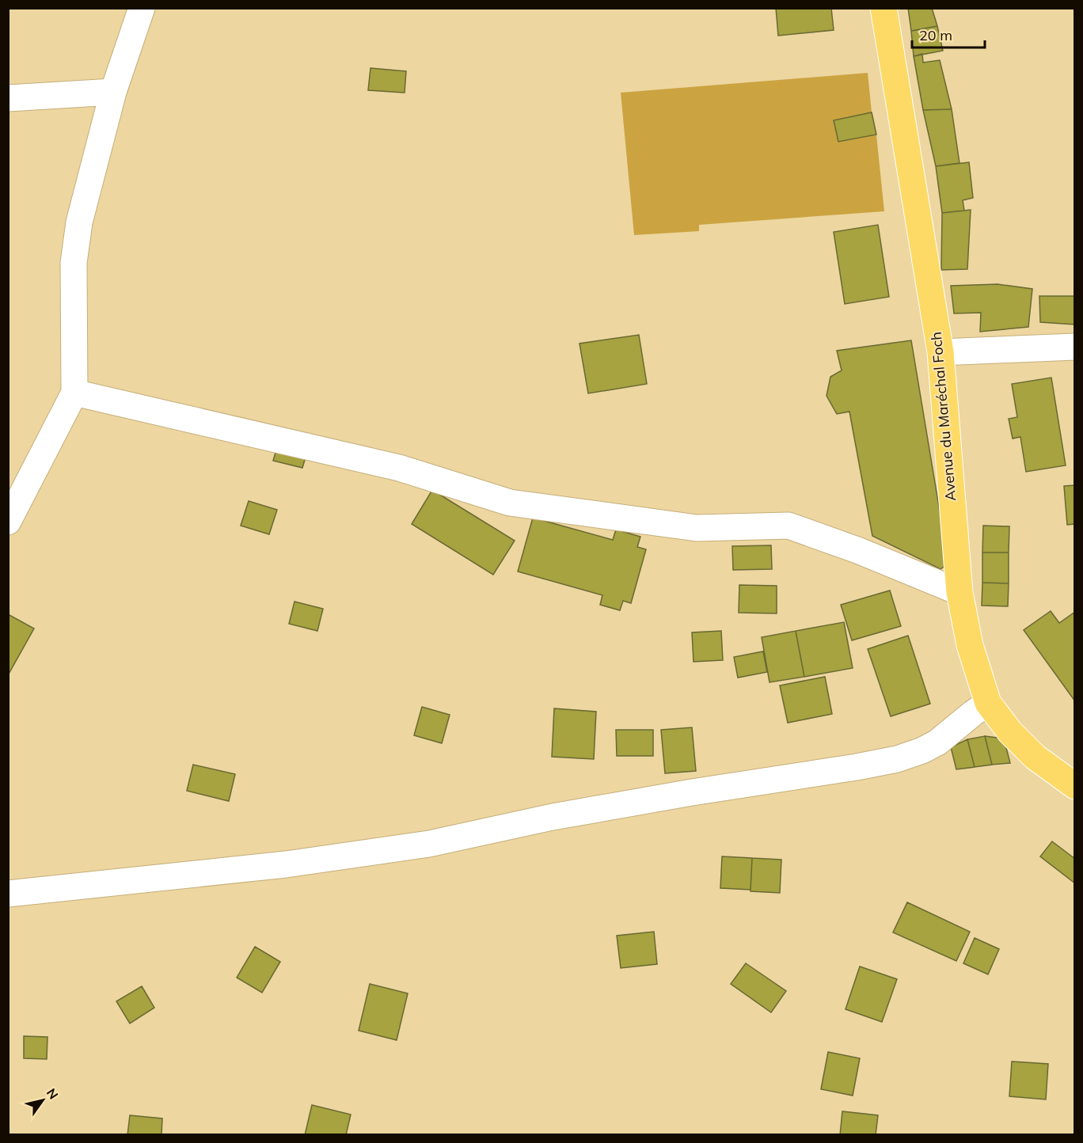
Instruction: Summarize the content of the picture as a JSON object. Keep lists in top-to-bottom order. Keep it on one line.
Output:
{"streets":{"main road":["Avenue du Maréchal Foch"]},"scale_bar":"20 m","north":"top right"}
